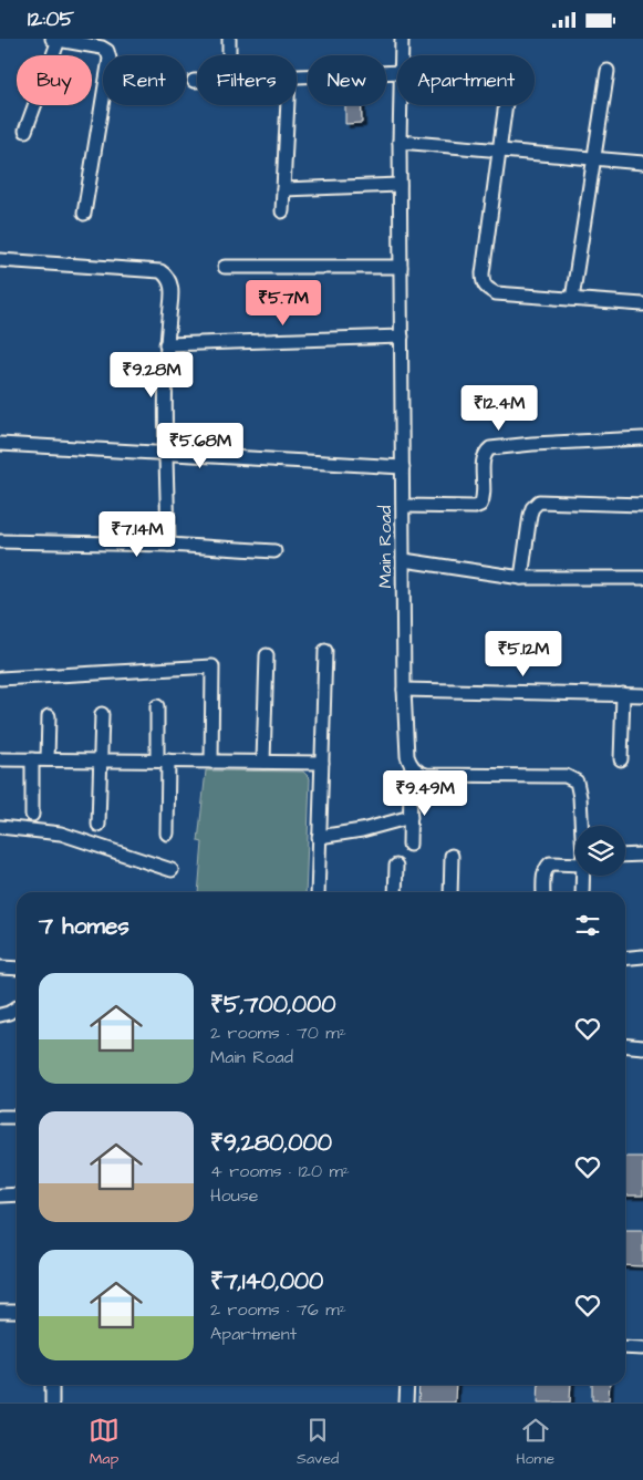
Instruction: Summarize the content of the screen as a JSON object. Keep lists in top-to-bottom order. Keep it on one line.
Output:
{"streets":{"street":["Main Road"]},"page":{"status":"12:05","chip":["Buy","Rent","Filters","New","Apartment"],"price":["₹5.7M","₹9.28M","₹12.4M","₹5.68M","₹7.14M","₹5.12M","₹9.49M"],"heading":"7 homes","list":[{"name":"₹5,700,000","note":"2 rooms · 70 m² · Main Road"},{"name":"₹9,280,000","note":"4 rooms · 120 m² · House"},{"name":"₹7,140,000","note":"2 rooms · 76 m² · Apartment"}],"tabs":["Map","Saved","Home"]}}
